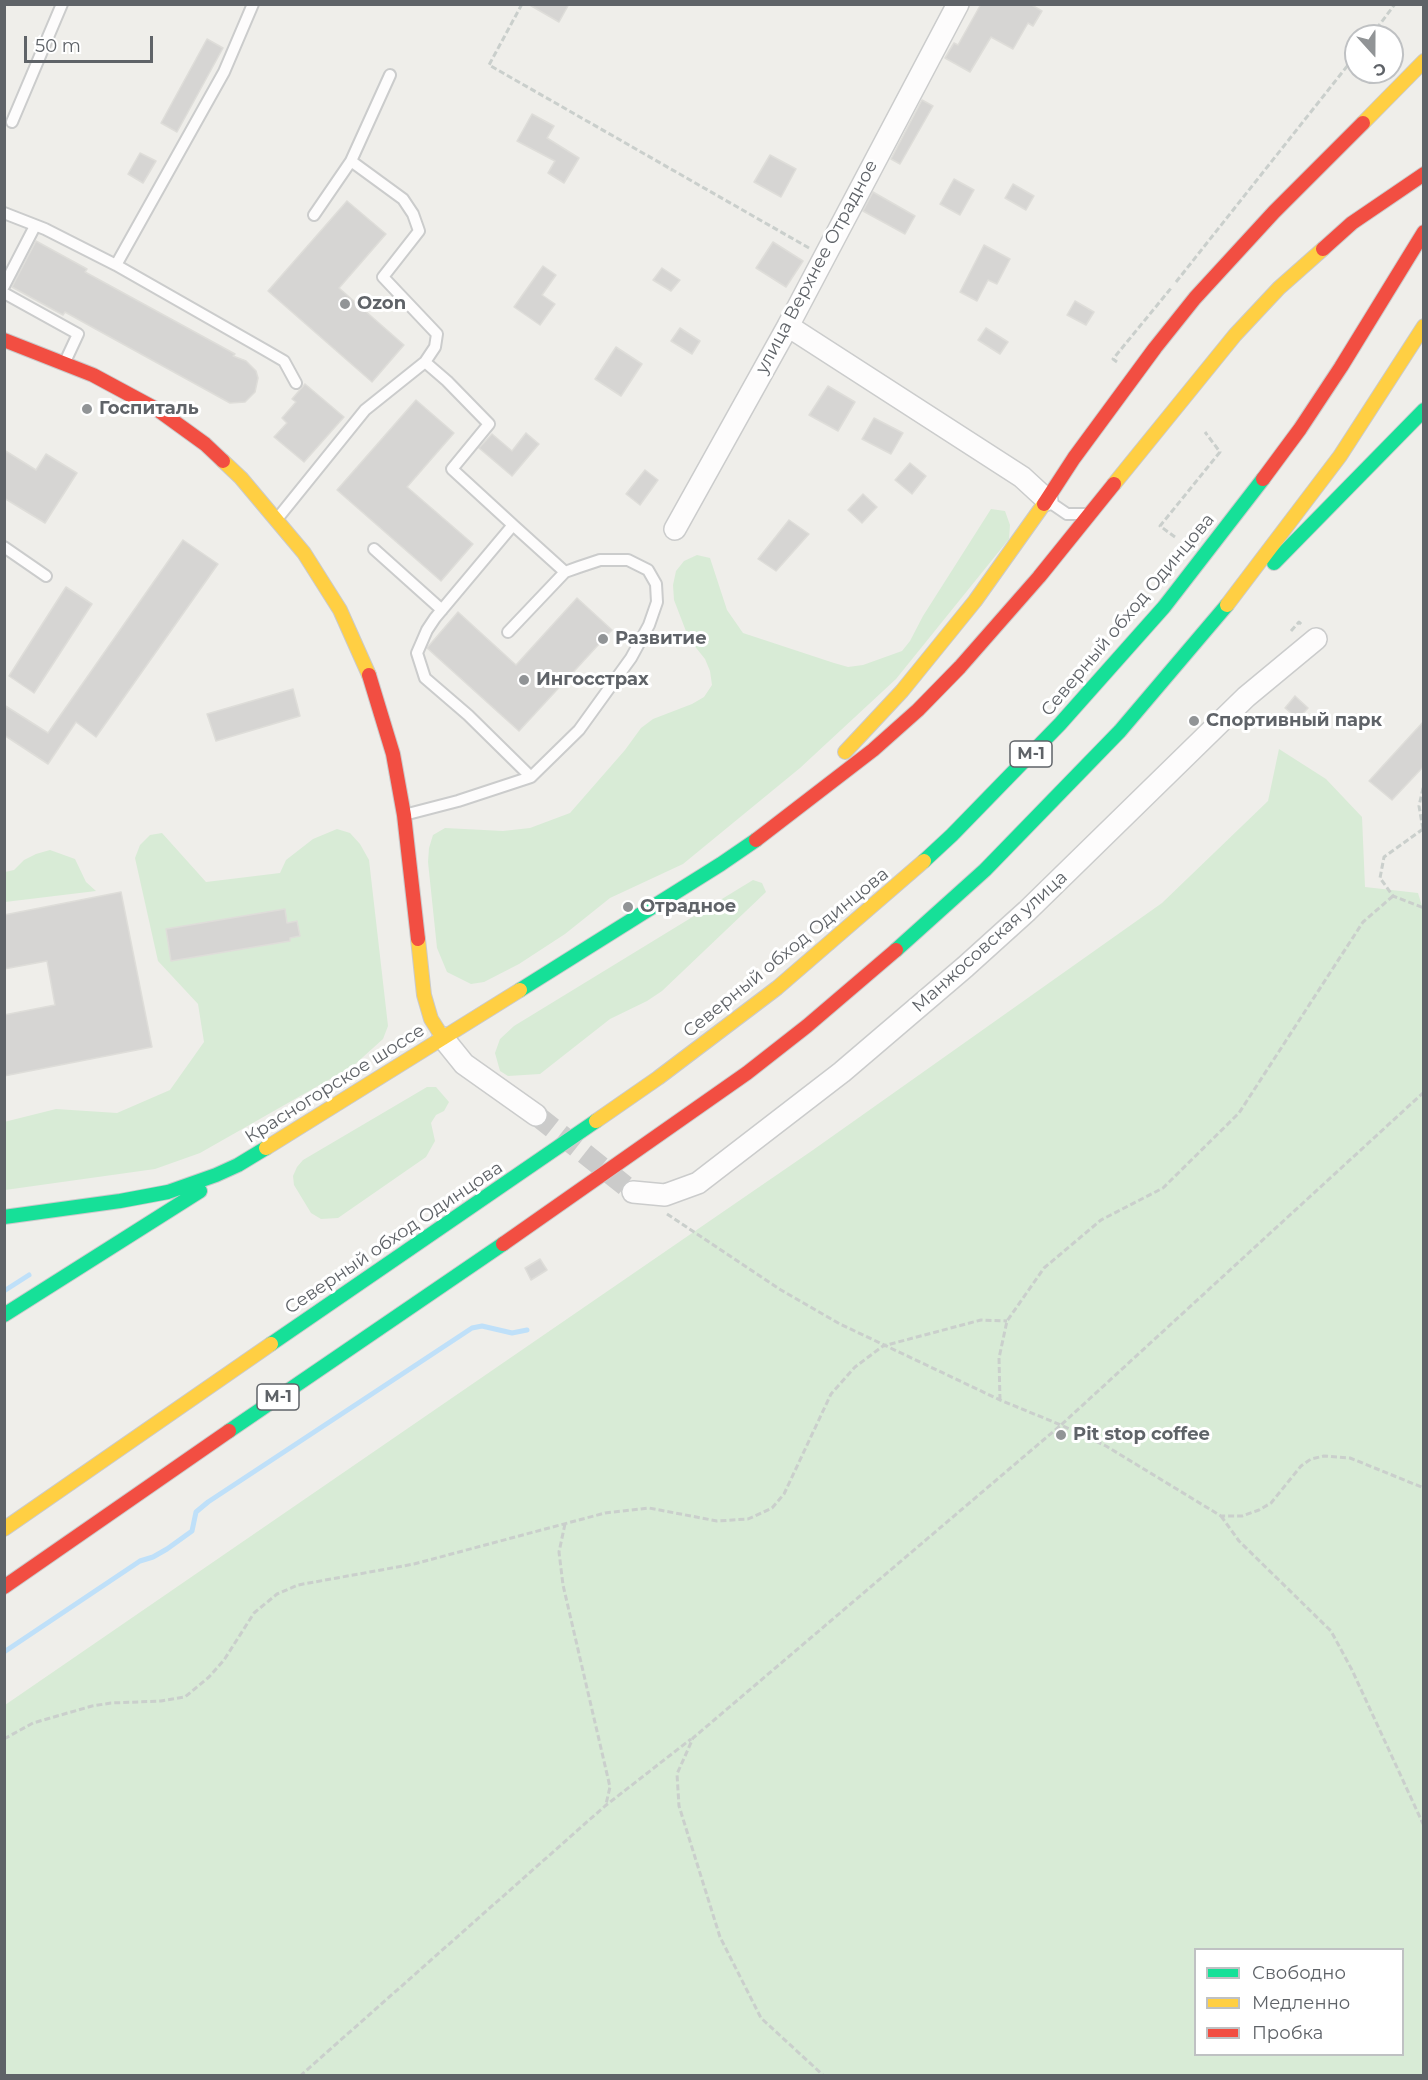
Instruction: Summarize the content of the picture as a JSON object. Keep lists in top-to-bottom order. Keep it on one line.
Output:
{"streets":{"main road":["Северный обход Одинцова","М-1","Красногорское шоссе"],"street":["улица Верхнее Отрадное","Манжосовская улица"]},"places":["Ozon","Госпиталь","Развитие","Ингосстрах","Спортивный парк","Отрадное","Pit stop coffee"],"legend":["Свободно","Медленно","Пробка"],"scale_bar":"50 m","north":"bottom"}
